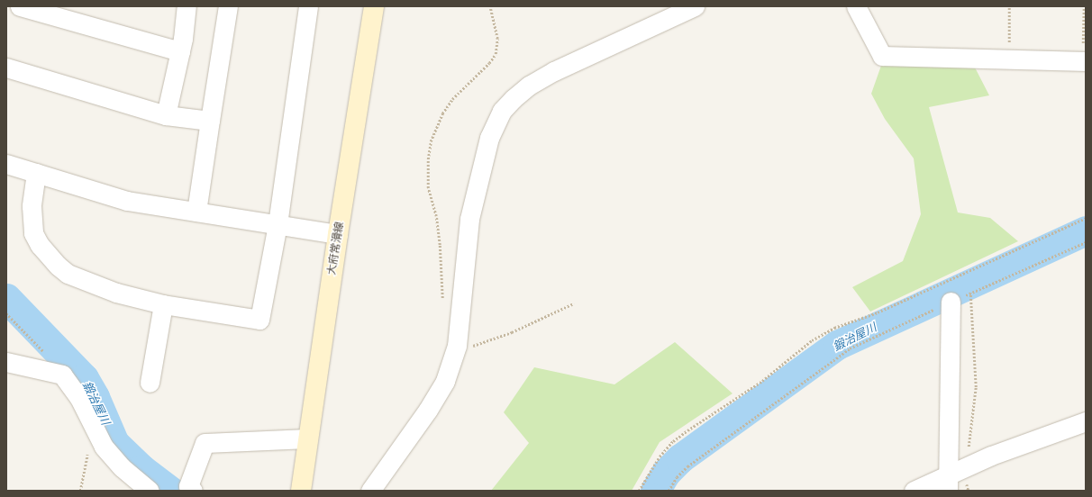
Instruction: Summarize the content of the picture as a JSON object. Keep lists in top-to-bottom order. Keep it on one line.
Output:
{"streets":{"main road":["大府常滑線"]},"water":["鍛治屋川"]}
